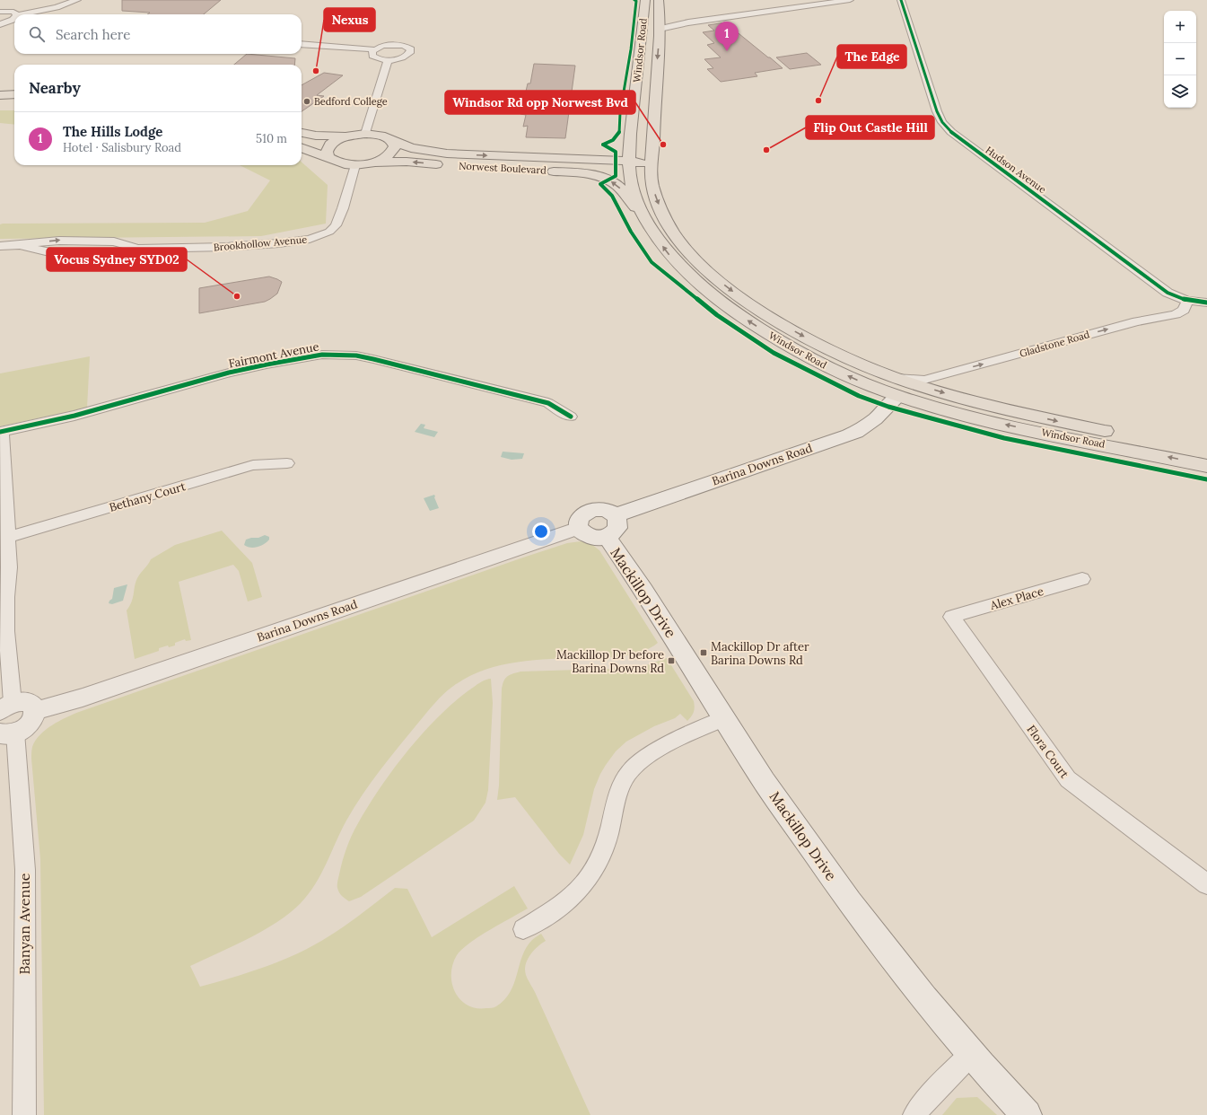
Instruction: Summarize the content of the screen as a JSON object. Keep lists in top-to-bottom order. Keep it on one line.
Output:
{"streets":{"main road":["Windsor Road","Norwest Boulevard","Barina Downs Road","Mackillop Drive"],"street":["Hudson Avenue","Brookhollow Avenue","Gladstone Road","Fairmont Avenue","Bethany Court","Alex Place","Flora Court","Banyan Avenue"]},"crossings":[["Windsor Road","Norwest Boulevard"],["Windsor Road","Gladstone Road"],["Windsor Road","Barina Downs Road"],["Hudson Avenue","Gladstone Road"],["Barina Downs Road","Mackillop Drive"],["Alex Place","Flora Court"]],"one_way":["Gladstone Road"],"places":{"other":["Nexus","The Edge","Bedford College","Windsor Rd opp Norwest Bvd","Flip Out Castle Hill","Vocus Sydney SYD02"],"transit":["Mackillop Dr after Barina Downs Rd","Mackillop Dr before Barina Downs Rd"]},"page":{"map_buttons":["+","−"],"search":"Search here","pins":"1","heading":"Nearby","list":[{"mark":"1","name":"The Hills Lodge","note":"Hotel · Salisbury Road","value":"510 m"}]}}
